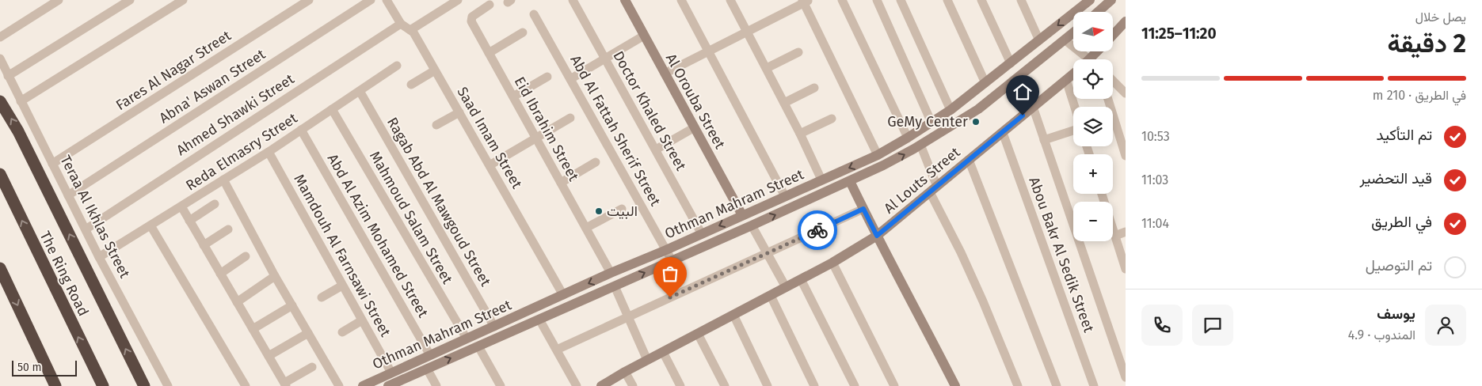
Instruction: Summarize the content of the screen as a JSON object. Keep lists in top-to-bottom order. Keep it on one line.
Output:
{"streets":{"highway":["The Ring Road"],"main road":["Al Orouba Street","Al Louts Street","Othman Mahram Street"],"street":["Fares Al Nagar Street","Abna' Aswan Street","Doctor Khaled Street","Ahmed Shawki Street","Eid Ibrahim Street","Abd Al Fattah Sherif Street","Saad Imam Street","Reda Elmasry Street","Ragab Abd Al Mawgoud Street","Teraa Al Ikhlas Street","Mahmoud Salam Street","Abd Al Azim Mohamed Street","Abou Bakr Al Sedik Street","Mamdouh Al Farnsawi Street"]},"crossings":[["Fares Al Nagar Street","Teraa Al Ikhlas Street"],["Abna' Aswan Street","Teraa Al Ikhlas Street"],["Al Orouba Street","Othman Mahram Street"],["Doctor Khaled Street","Othman Mahram Street"],["Ahmed Shawki Street","Saad Imam Street"],["Ahmed Shawki Street","Teraa Al Ikhlas Street"],["Eid Ibrahim Street","Othman Mahram Street"],["Abd Al Fattah Sherif Street","Othman Mahram Street"],["Saad Imam Street","Othman Mahram Street"],["Reda Elmasry Street","Ragab Abd Al Mawgoud Street"],["Reda Elmasry Street","Teraa Al Ikhlas Street"],["Reda Elmasry Street","Mahmoud Salam Street"],["Reda Elmasry Street","Abd Al Azim Mohamed Street"],["Reda Elmasry Street","Mamdouh Al Farnsawi Street"],["Al Louts Street","Abou Bakr Al Sedik Street"],["Ragab Abd Al Mawgoud Street","Othman Mahram Street"],["Othman Mahram Street","Mahmoud Salam Street"],["Othman Mahram Street","Abd Al Azim Mohamed Street"],["Othman Mahram Street","Mamdouh Al Farnsawi Street"]],"places":["GeMy Center","البيت"],"scale_bar":"50 m","north":"right","page":{"heading":["2 دقيقة","يصل خلال","11:20–11:25"],"panel":["يوسف","المندوب · 4.9"],"map_buttons":["+","−"],"bar":"في الطريق · 210 m","list":[["تم التأكيد","10:53"],["قيد التحضير","11:03"],["في الطريق","11:04"],"تم التوصيل"],"scale":"50 m"}}
